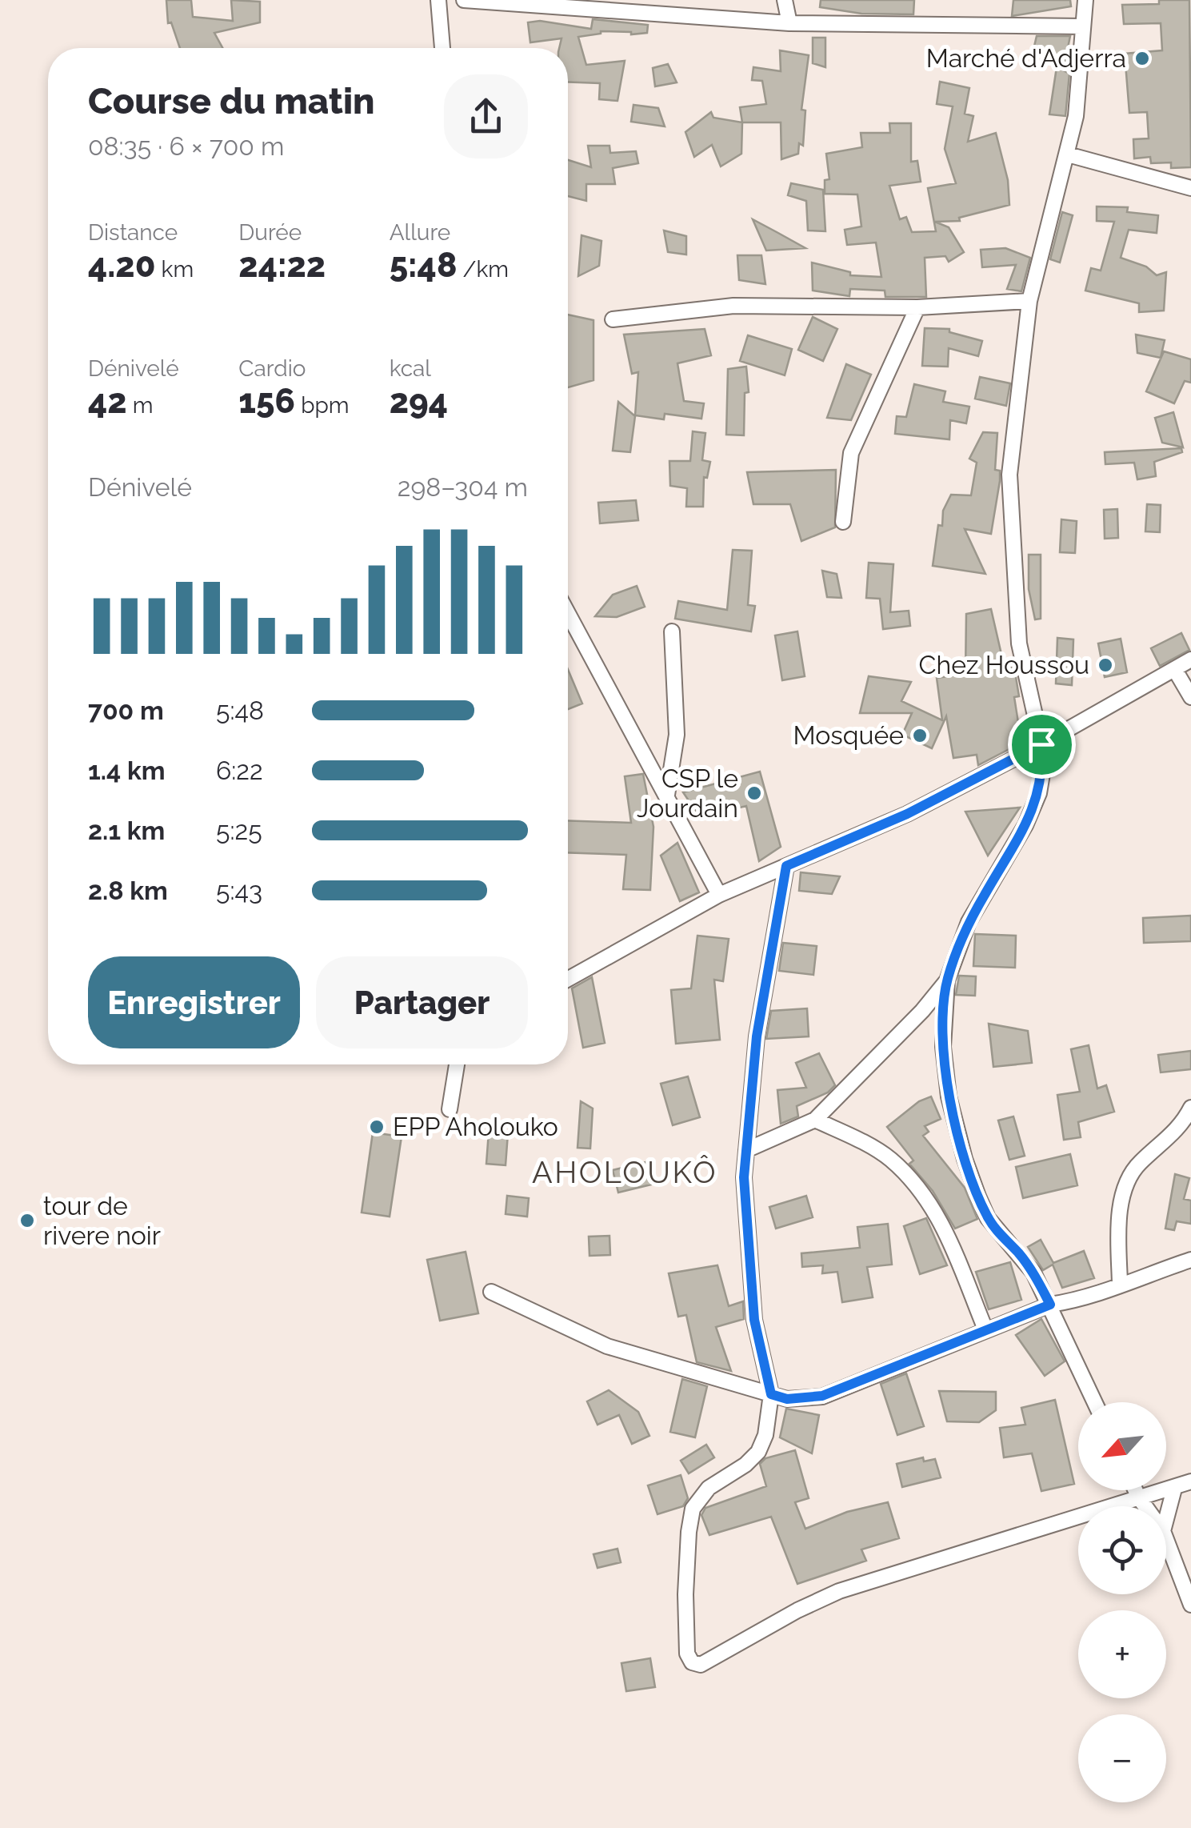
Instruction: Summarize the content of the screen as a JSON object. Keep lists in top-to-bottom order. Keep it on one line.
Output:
{"districts":["AHOLOUKÔ"],"places":["Marché d'Adjerra","Chez Houssou","Mosquée","CSP le Jourdain","EPP Aholouko","tour de rivere noir"],"north":"bottom left","page":{"heading":["Course du matin","08:35 · 6 × 700 m"],"stats":[["Distance","4.20 km"],["Durée","24:22"],["Allure","5:48 /km"],["Dénivelé","42 m"],["Cardio","156 bpm"],["kcal","294"]],"chart":["Dénivelé","298–304 m"],"list":[{"name":"700 m","note":"5:48"},{"name":"1.4 km","note":"6:22"},{"name":"2.1 km","note":"5:25"},{"name":"2.8 km","note":"5:43"}],"buttons":["Enregistrer","Partager"],"map_buttons":["+","−"]}}
